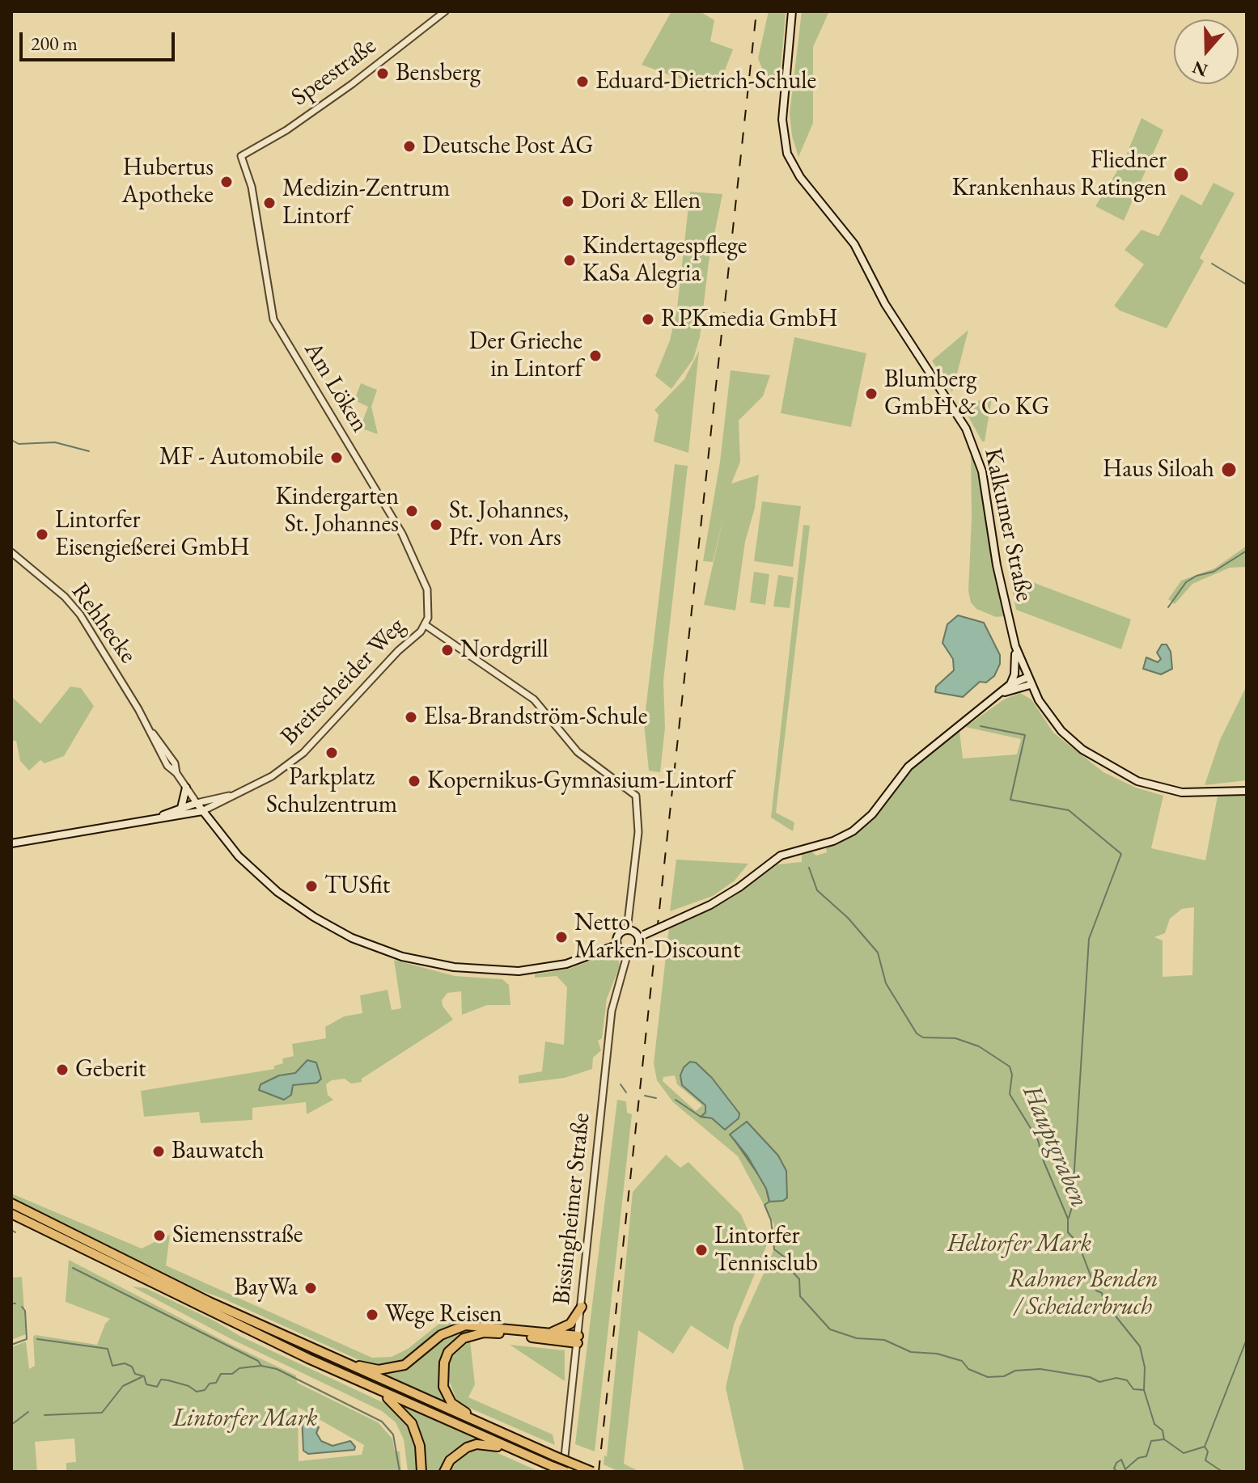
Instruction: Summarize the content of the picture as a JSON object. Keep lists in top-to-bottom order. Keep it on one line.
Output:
{"streets":{"main road":["Kalkumer Straße","Rehhecke","Breitscheider Weg"],"street":["Speestraße","Am Löken","Bissingheimer Straße"]},"crossings":[["Speestraße","Am Löken"],["Am Löken","Breitscheider Weg"],["Rehhecke","Breitscheider Weg"],["Rehhecke","Bissingheimer Straße"],["Breitscheider Weg","Bissingheimer Straße"]],"water":["Hauptgraben"],"parks":["Heltorfer Mark","Rahmer Benden / Scheiderbruch","Lintorfer Mark"],"places":["Bensberg","Eduard-Dietrich-Schule","Deutsche Post AG","Fliedner Krankenhaus Ratingen","Hubertus Apotheke","Dori & Ellen","Medizin-Zentrum Lintorf","Kindertagespflege KaSa Alegria","RPKmedia GmbH","Der Grieche in Lintorf","Blumberg GmbH & Co KG","MF - Automobile","Haus Siloah","Kindergarten St. Johannes","St. Johannes, Pfr. von Ars","Lintorfer Eisengießerei GmbH","Nordgrill","Elsa-Brandström-Schule","Parkplatz Schulzentrum","Kopernikus-Gymnasium-Lintorf","TUSfit","Netto Marken-Discount","Geberit","Bauwatch","Siemensstraße","Lintorfer Tennisclub","BayWa","Wege Reisen"],"scale_bar":"200 m","north":"bottom"}
